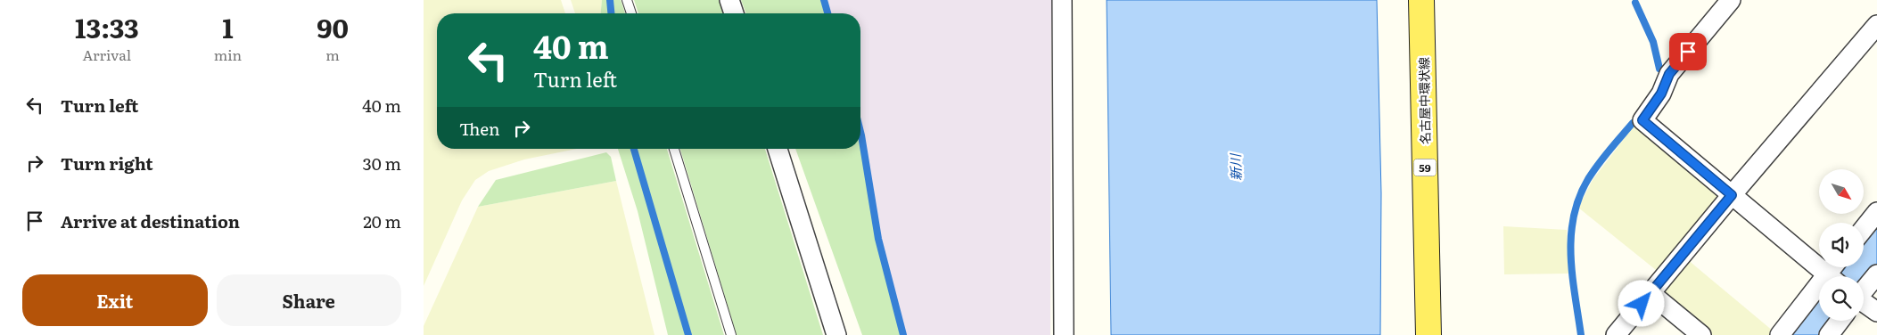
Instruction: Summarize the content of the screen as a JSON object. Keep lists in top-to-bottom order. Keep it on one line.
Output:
{"streets":{"main road":["名古屋中環状線","59"]},"water":["新川"],"north":"bottom right","page":{"eta":["13:33","Arrival","1","min","90","m"],"turn":["40 m","Turn left"],"list":[{"name":"Turn left","value":"40 m"},{"name":"Turn right","value":"30 m"},{"name":"Arrive at destination","value":"20 m"}],"then":"Then","buttons":["Exit","Share"]}}
